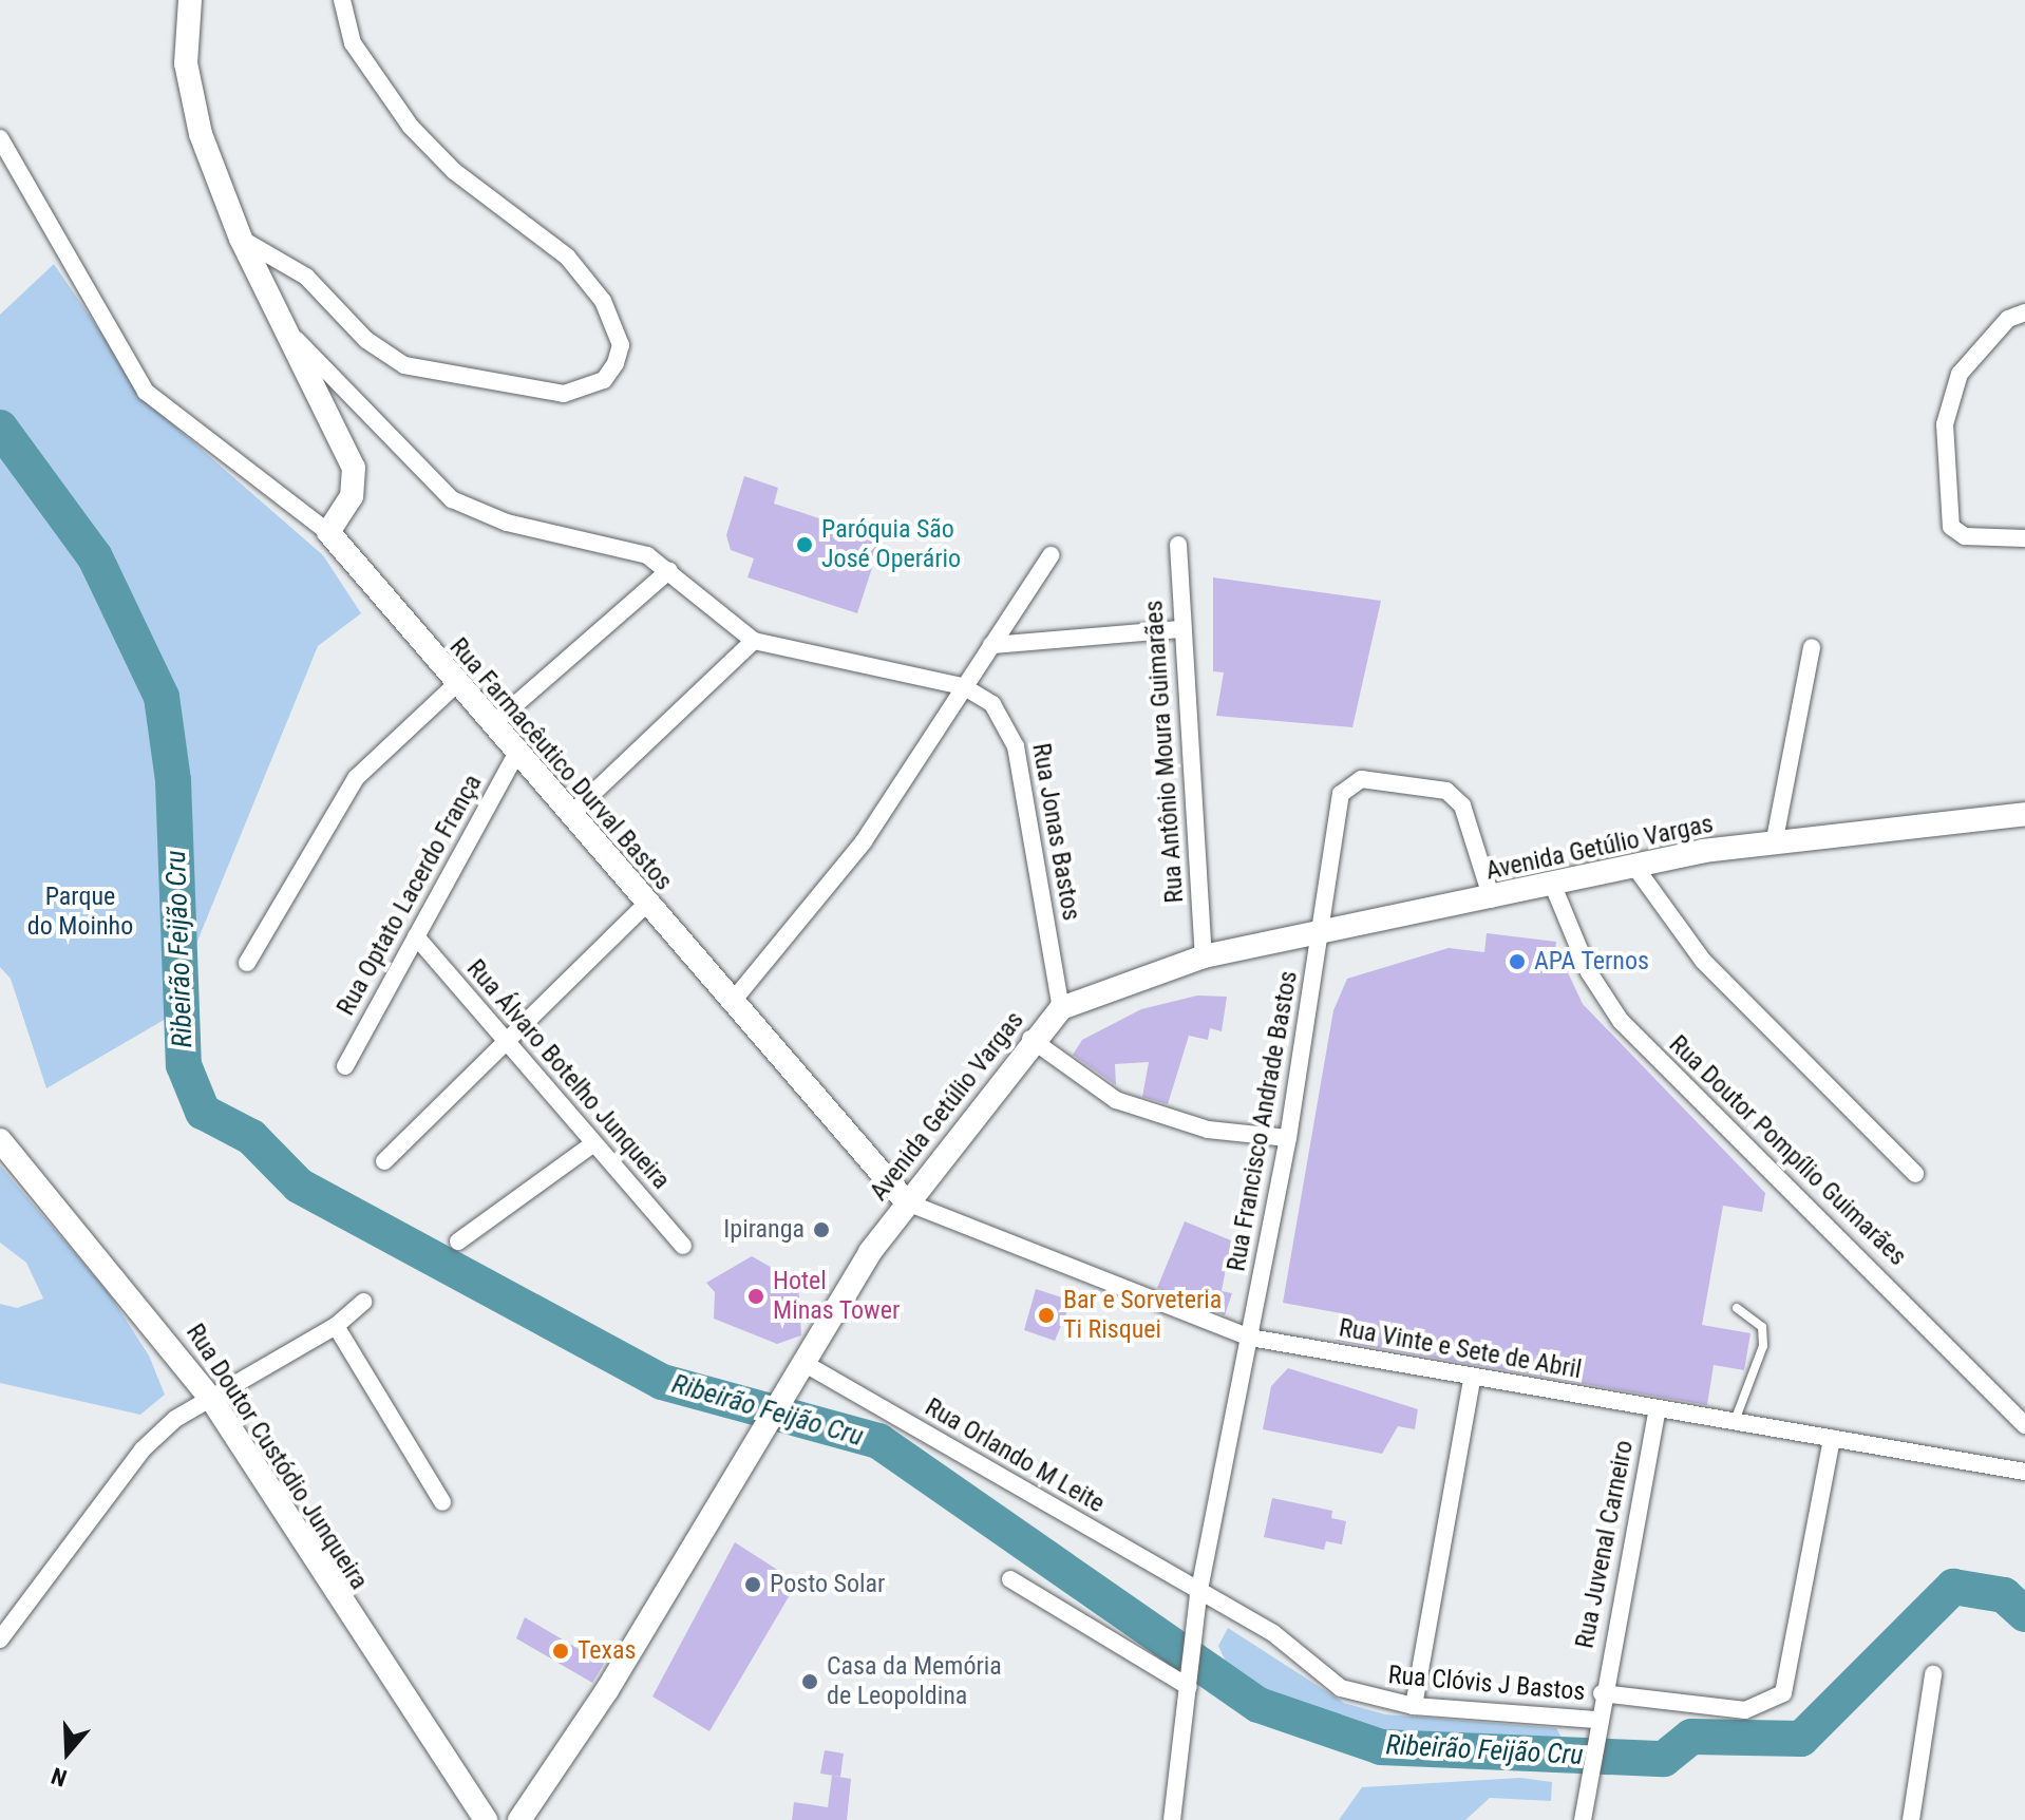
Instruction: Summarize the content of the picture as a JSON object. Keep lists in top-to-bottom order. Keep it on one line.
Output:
{"streets":{"main road":["Rua Farmacêutico Durval Bastos","Avenida Getúlio Vargas","Rua Doutor Custódio Junqueira"],"street":["Rua Antônio Moura Guimarães","Rua Jonas Bastos","Rua Optato Lacerdo França","Rua Álvaro Botelho Junqueira","Rua Francisco Andrade Bastos","Rua Doutor Pompílio Guimarães","Rua Vinte e Sete de Abril","Rua Orlando M Leite","Rua Juvenal Carneiro","Rua Clóvis J Bastos"]},"crossings":[["Rua Antônio Moura Guimarães","Avenida Getúlio Vargas"],["Rua Farmacêutico Durval Bastos","Avenida Getúlio Vargas"],["Rua Farmacêutico Durval Bastos","Rua Optato Lacerdo França"],["Rua Farmacêutico Durval Bastos","Rua Vinte e Sete de Abril"],["Rua Jonas Bastos","Avenida Getúlio Vargas"],["Avenida Getúlio Vargas","Rua Francisco Andrade Bastos"],["Avenida Getúlio Vargas","Rua Doutor Pompílio Guimarães"],["Avenida Getúlio Vargas","Rua Vinte e Sete de Abril"],["Avenida Getúlio Vargas","Rua Orlando M Leite"],["Rua Optato Lacerdo França","Rua Álvaro Botelho Junqueira"],["Rua Francisco Andrade Bastos","Rua Vinte e Sete de Abril"],["Rua Francisco Andrade Bastos","Rua Orlando M Leite"],["Rua Francisco Andrade Bastos","Rua Clóvis J Bastos"],["Rua Vinte e Sete de Abril","Rua Juvenal Carneiro"],["Rua Orlando M Leite","Rua Clóvis J Bastos"],["Rua Juvenal Carneiro","Rua Clóvis J Bastos"]],"water":["Ribeirão Feijão Cru"],"parks":["Parque do Moinho"],"places":["Paróquia São José Operário","APA Ternos","Ipiranga","Hotel Minas Tower","Bar e Sorveteria Ti Risquei","Posto Solar","Texas","Casa da Memória de Leopoldina"],"north":"bottom"}
